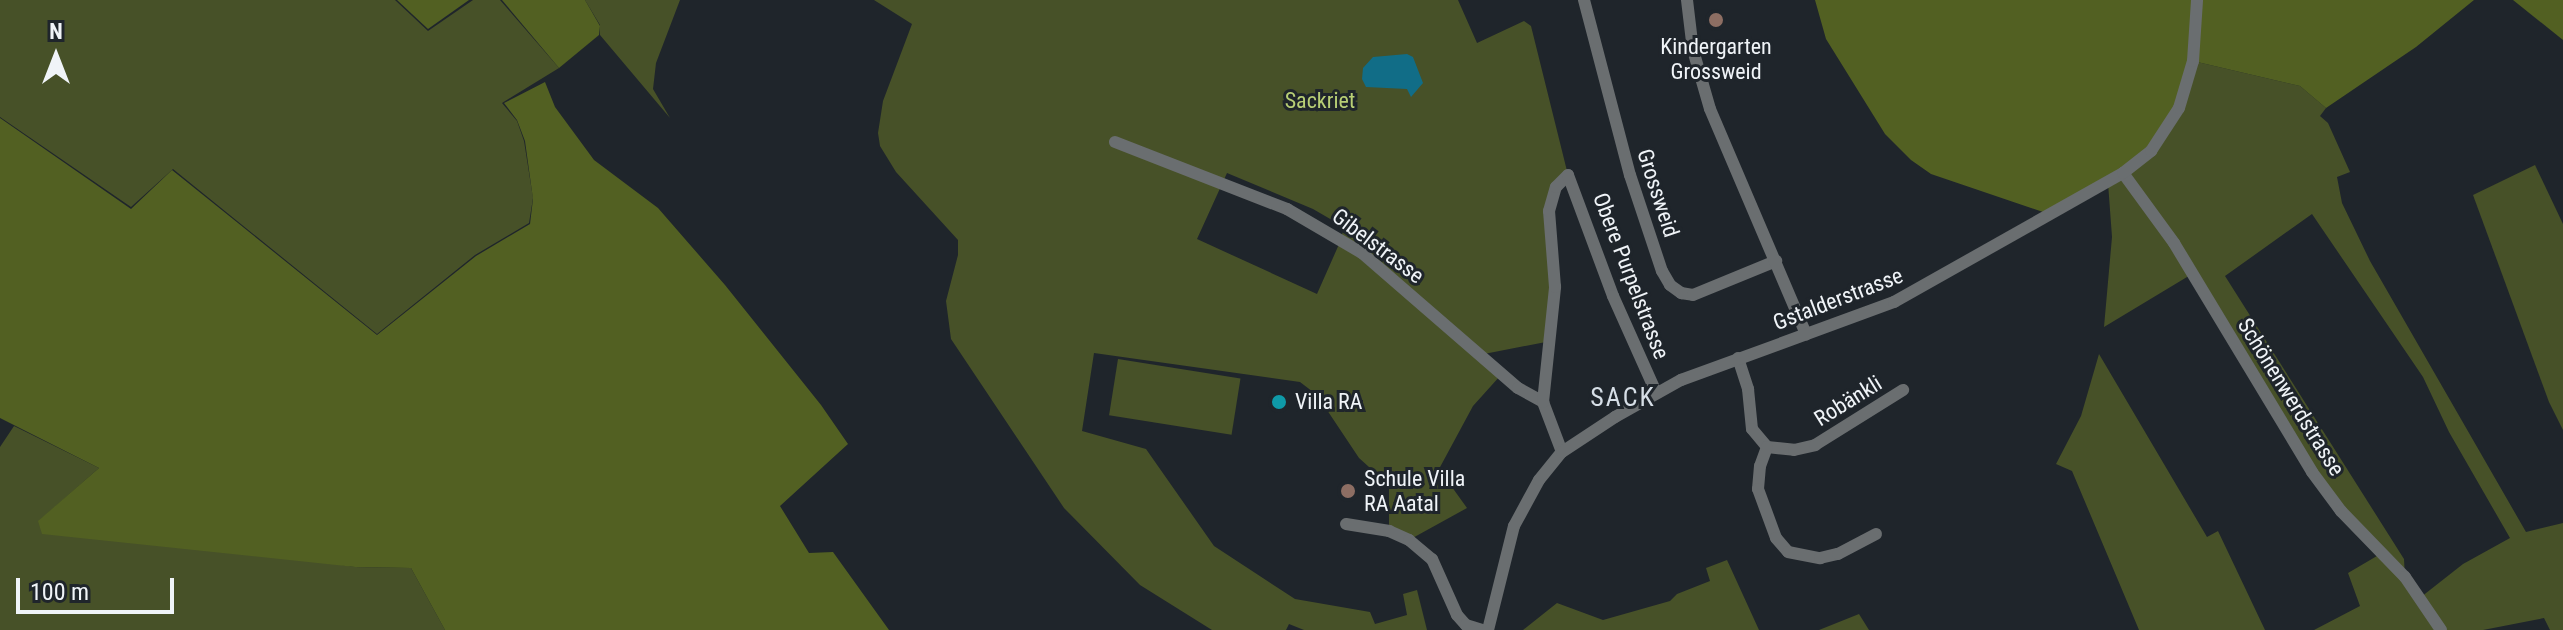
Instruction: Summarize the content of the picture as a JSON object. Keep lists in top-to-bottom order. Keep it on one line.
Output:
{"streets":{"street":["Grossweid","Gibelstrasse","Obere Purpelstrasse","Gstalderstrasse","Schönenwerdstrasse","Robänkli"]},"crossings":[["Gibelstrasse","Obere Purpelstrasse"],["Obere Purpelstrasse","Gstalderstrasse"],["Gstalderstrasse","Schönenwerdstrasse"]],"districts":["SACK"],"parks":["Sackriet"],"places":["Kindergarten Grossweid","Villa RA","Schule Villa RA Aatal"],"scale_bar":"100 m","north":"top"}
